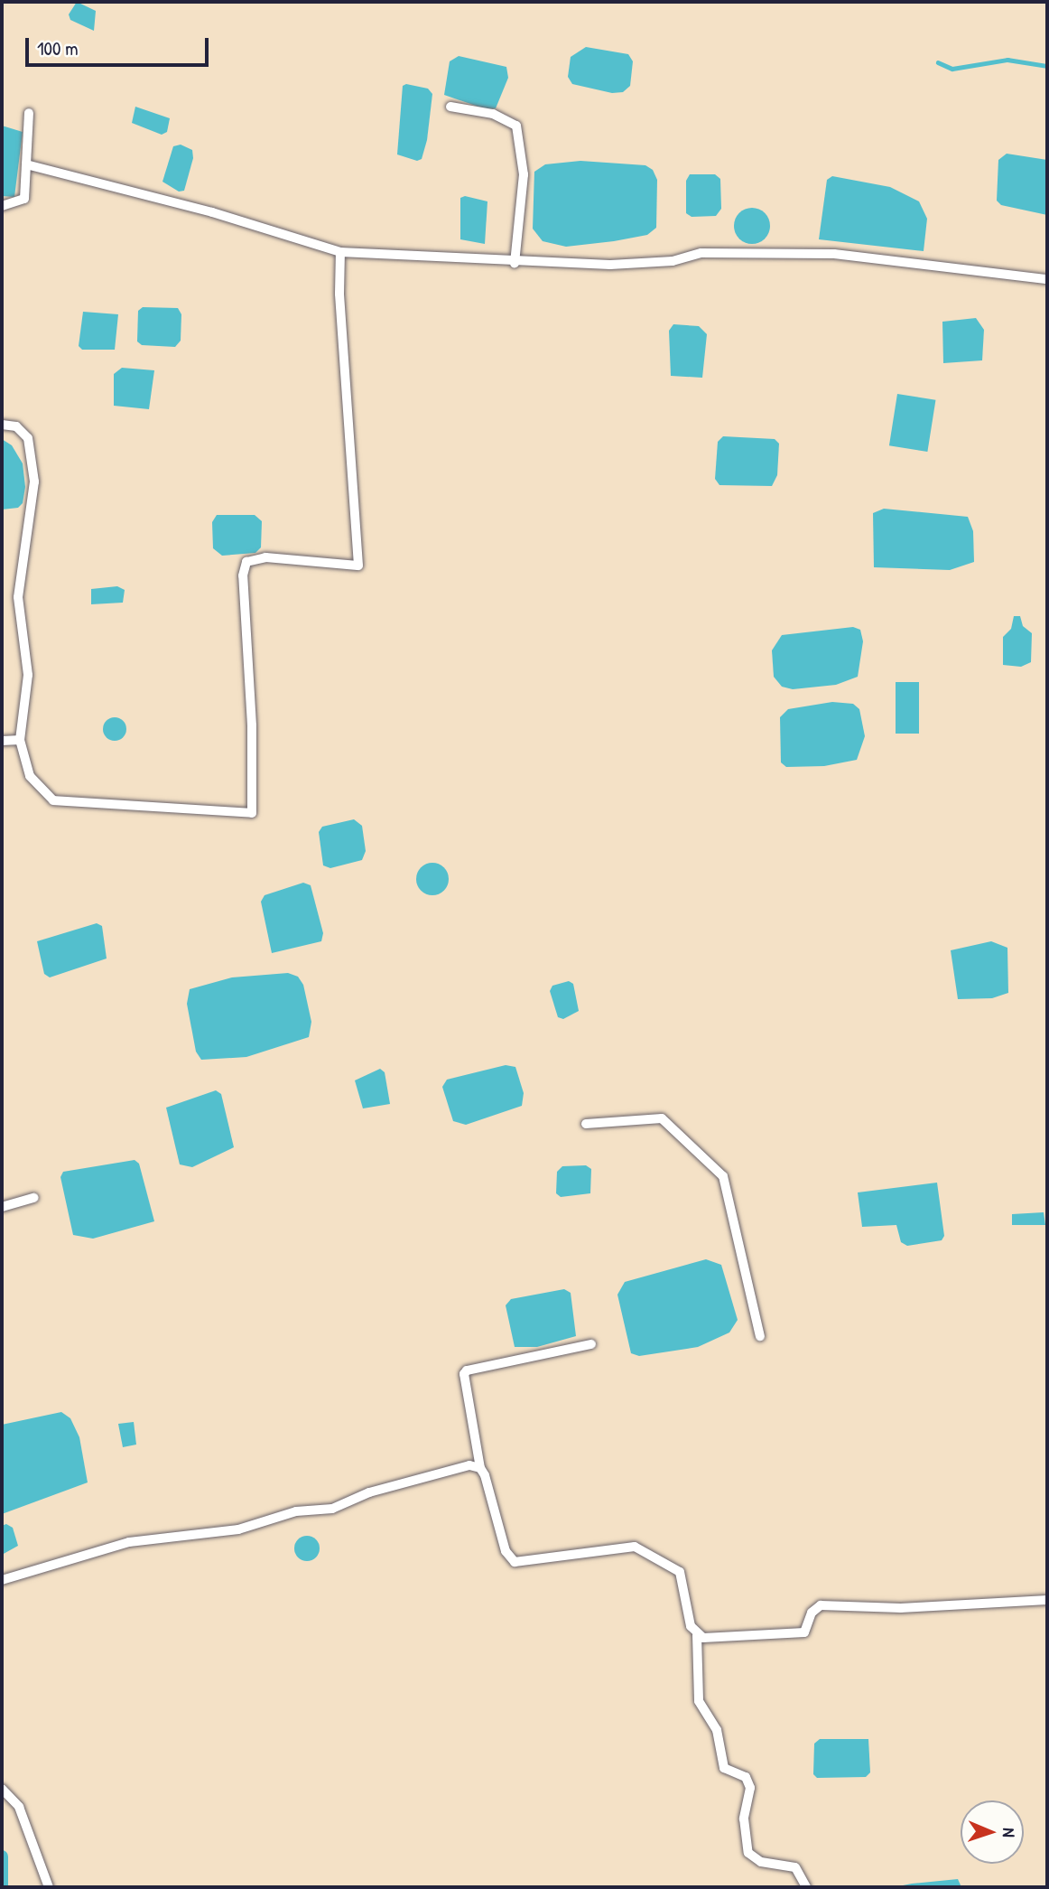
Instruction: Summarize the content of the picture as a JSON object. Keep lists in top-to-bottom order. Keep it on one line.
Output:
{"scale_bar":"100 m","north":"right"}
